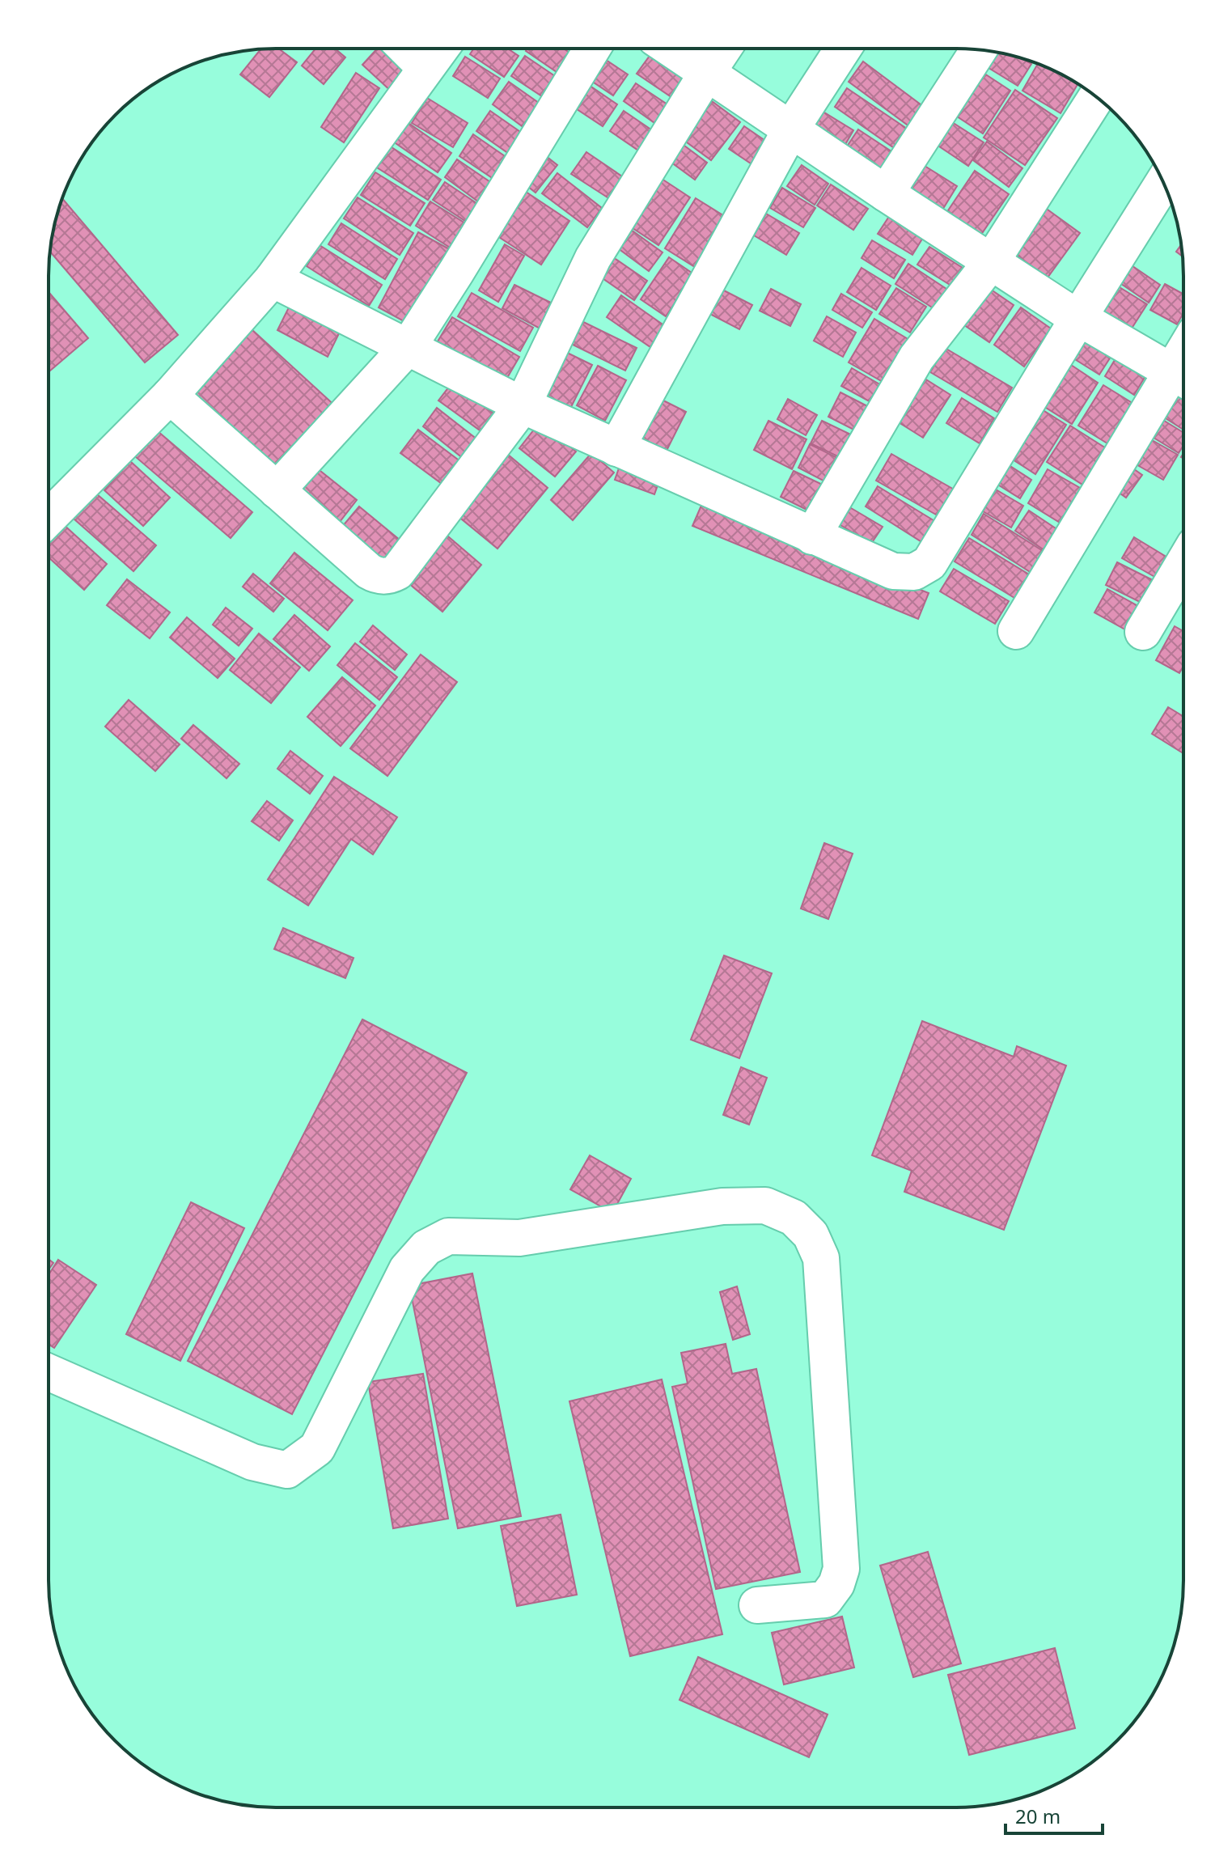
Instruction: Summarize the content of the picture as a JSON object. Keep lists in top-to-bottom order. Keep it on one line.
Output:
{"scale_bar":"20 m"}
